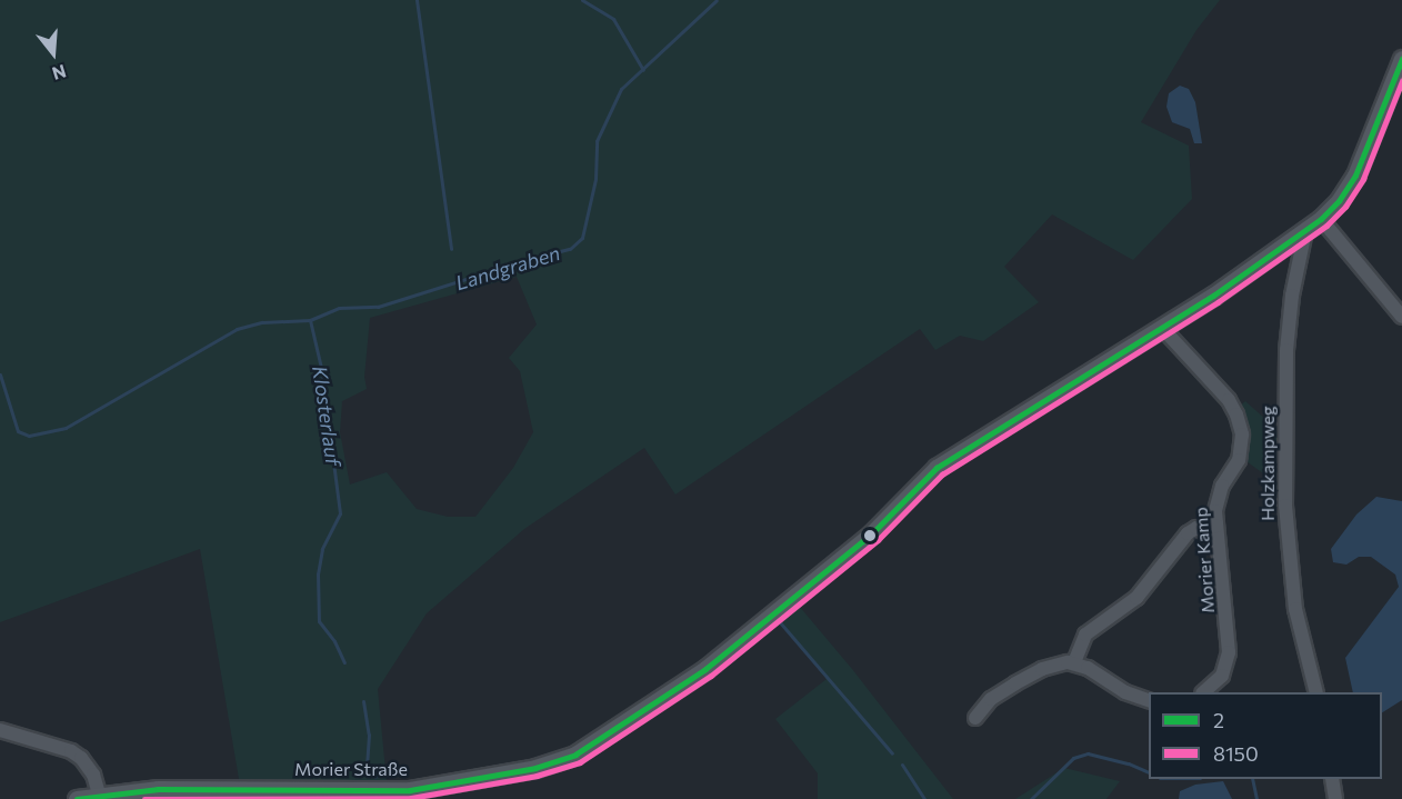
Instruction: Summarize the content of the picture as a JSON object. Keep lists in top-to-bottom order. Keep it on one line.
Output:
{"streets":{"main road":["Morier Straße"],"street":["Holzkampweg","Morier Kamp"]},"crossings":[["Holzkampweg","Morier Straße"],["Morier Kamp","Morier Straße"]],"water":["Landgraben","Klosterlauf"],"lines":["transit line 2","transit line 8150"],"legend":["2","8150"],"north":"bottom"}
